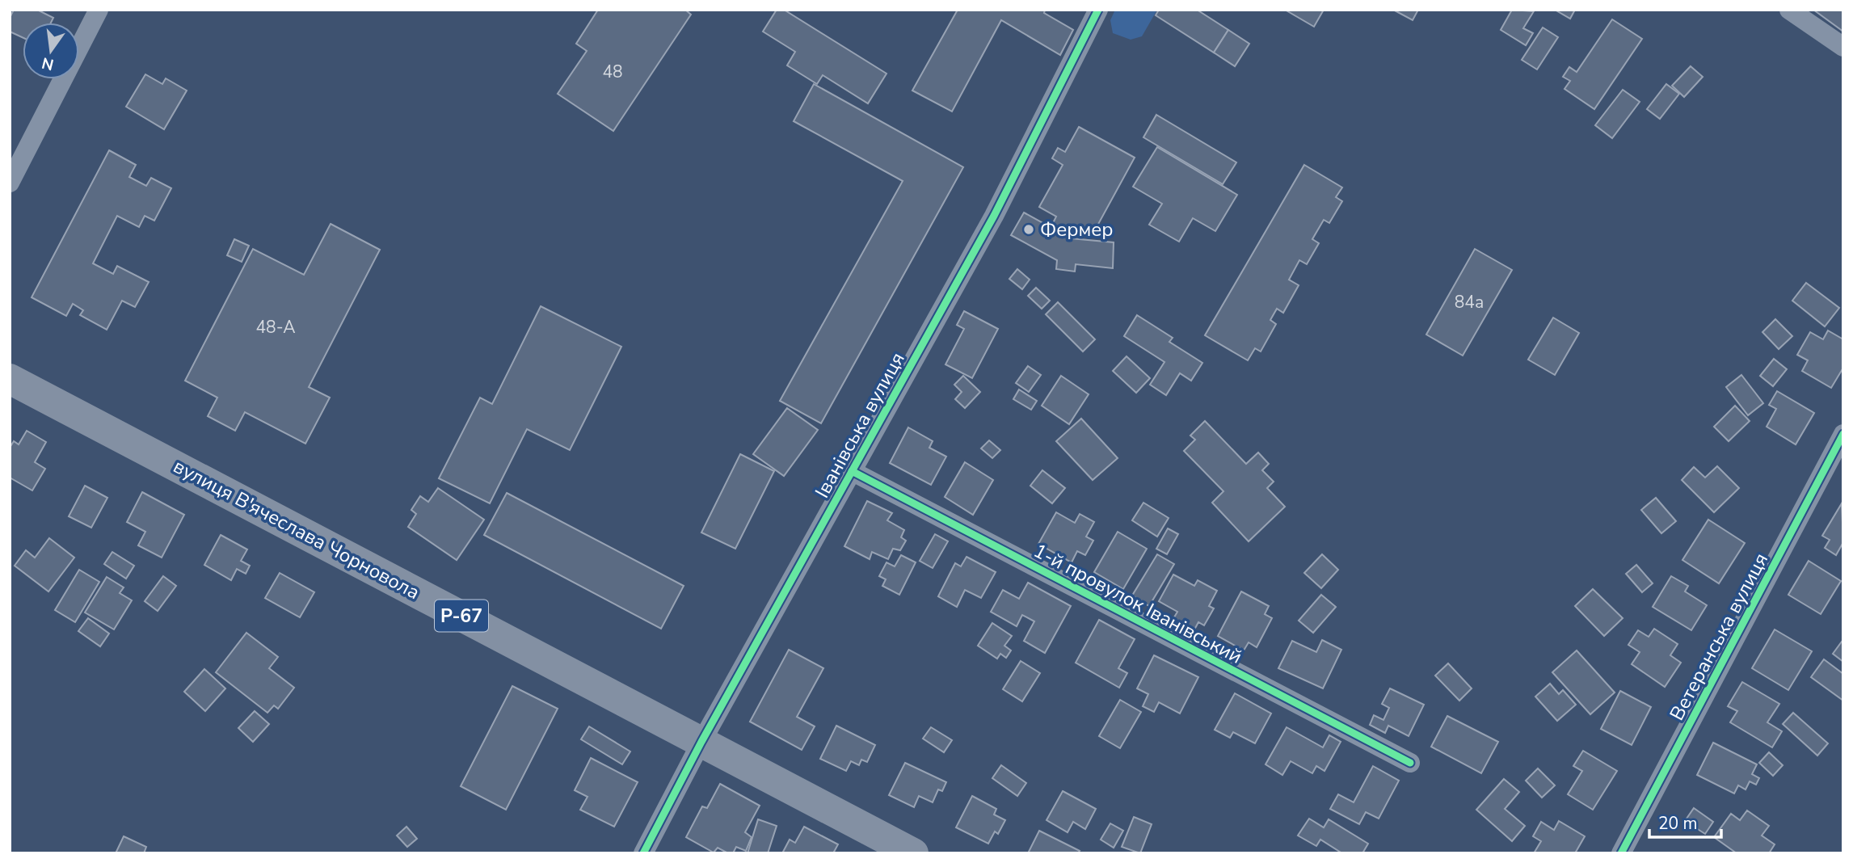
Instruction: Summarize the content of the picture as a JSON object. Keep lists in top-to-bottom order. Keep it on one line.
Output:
{"streets":{"main road":["вулиця В'ячеслава Чорновола","Р-67"],"street":["Іванівська вулиця","1-й провулок Іванівський","Ветеранська вулиця"]},"crossings":[["Іванівська вулиця","вулиця В'ячеслава Чорновола"],["Іванівська вулиця","1-й провулок Іванівський"]],"places":["Фермер"],"house_numbers":["48","84а","48-А"],"scale_bar":"20 m","north":"bottom"}
